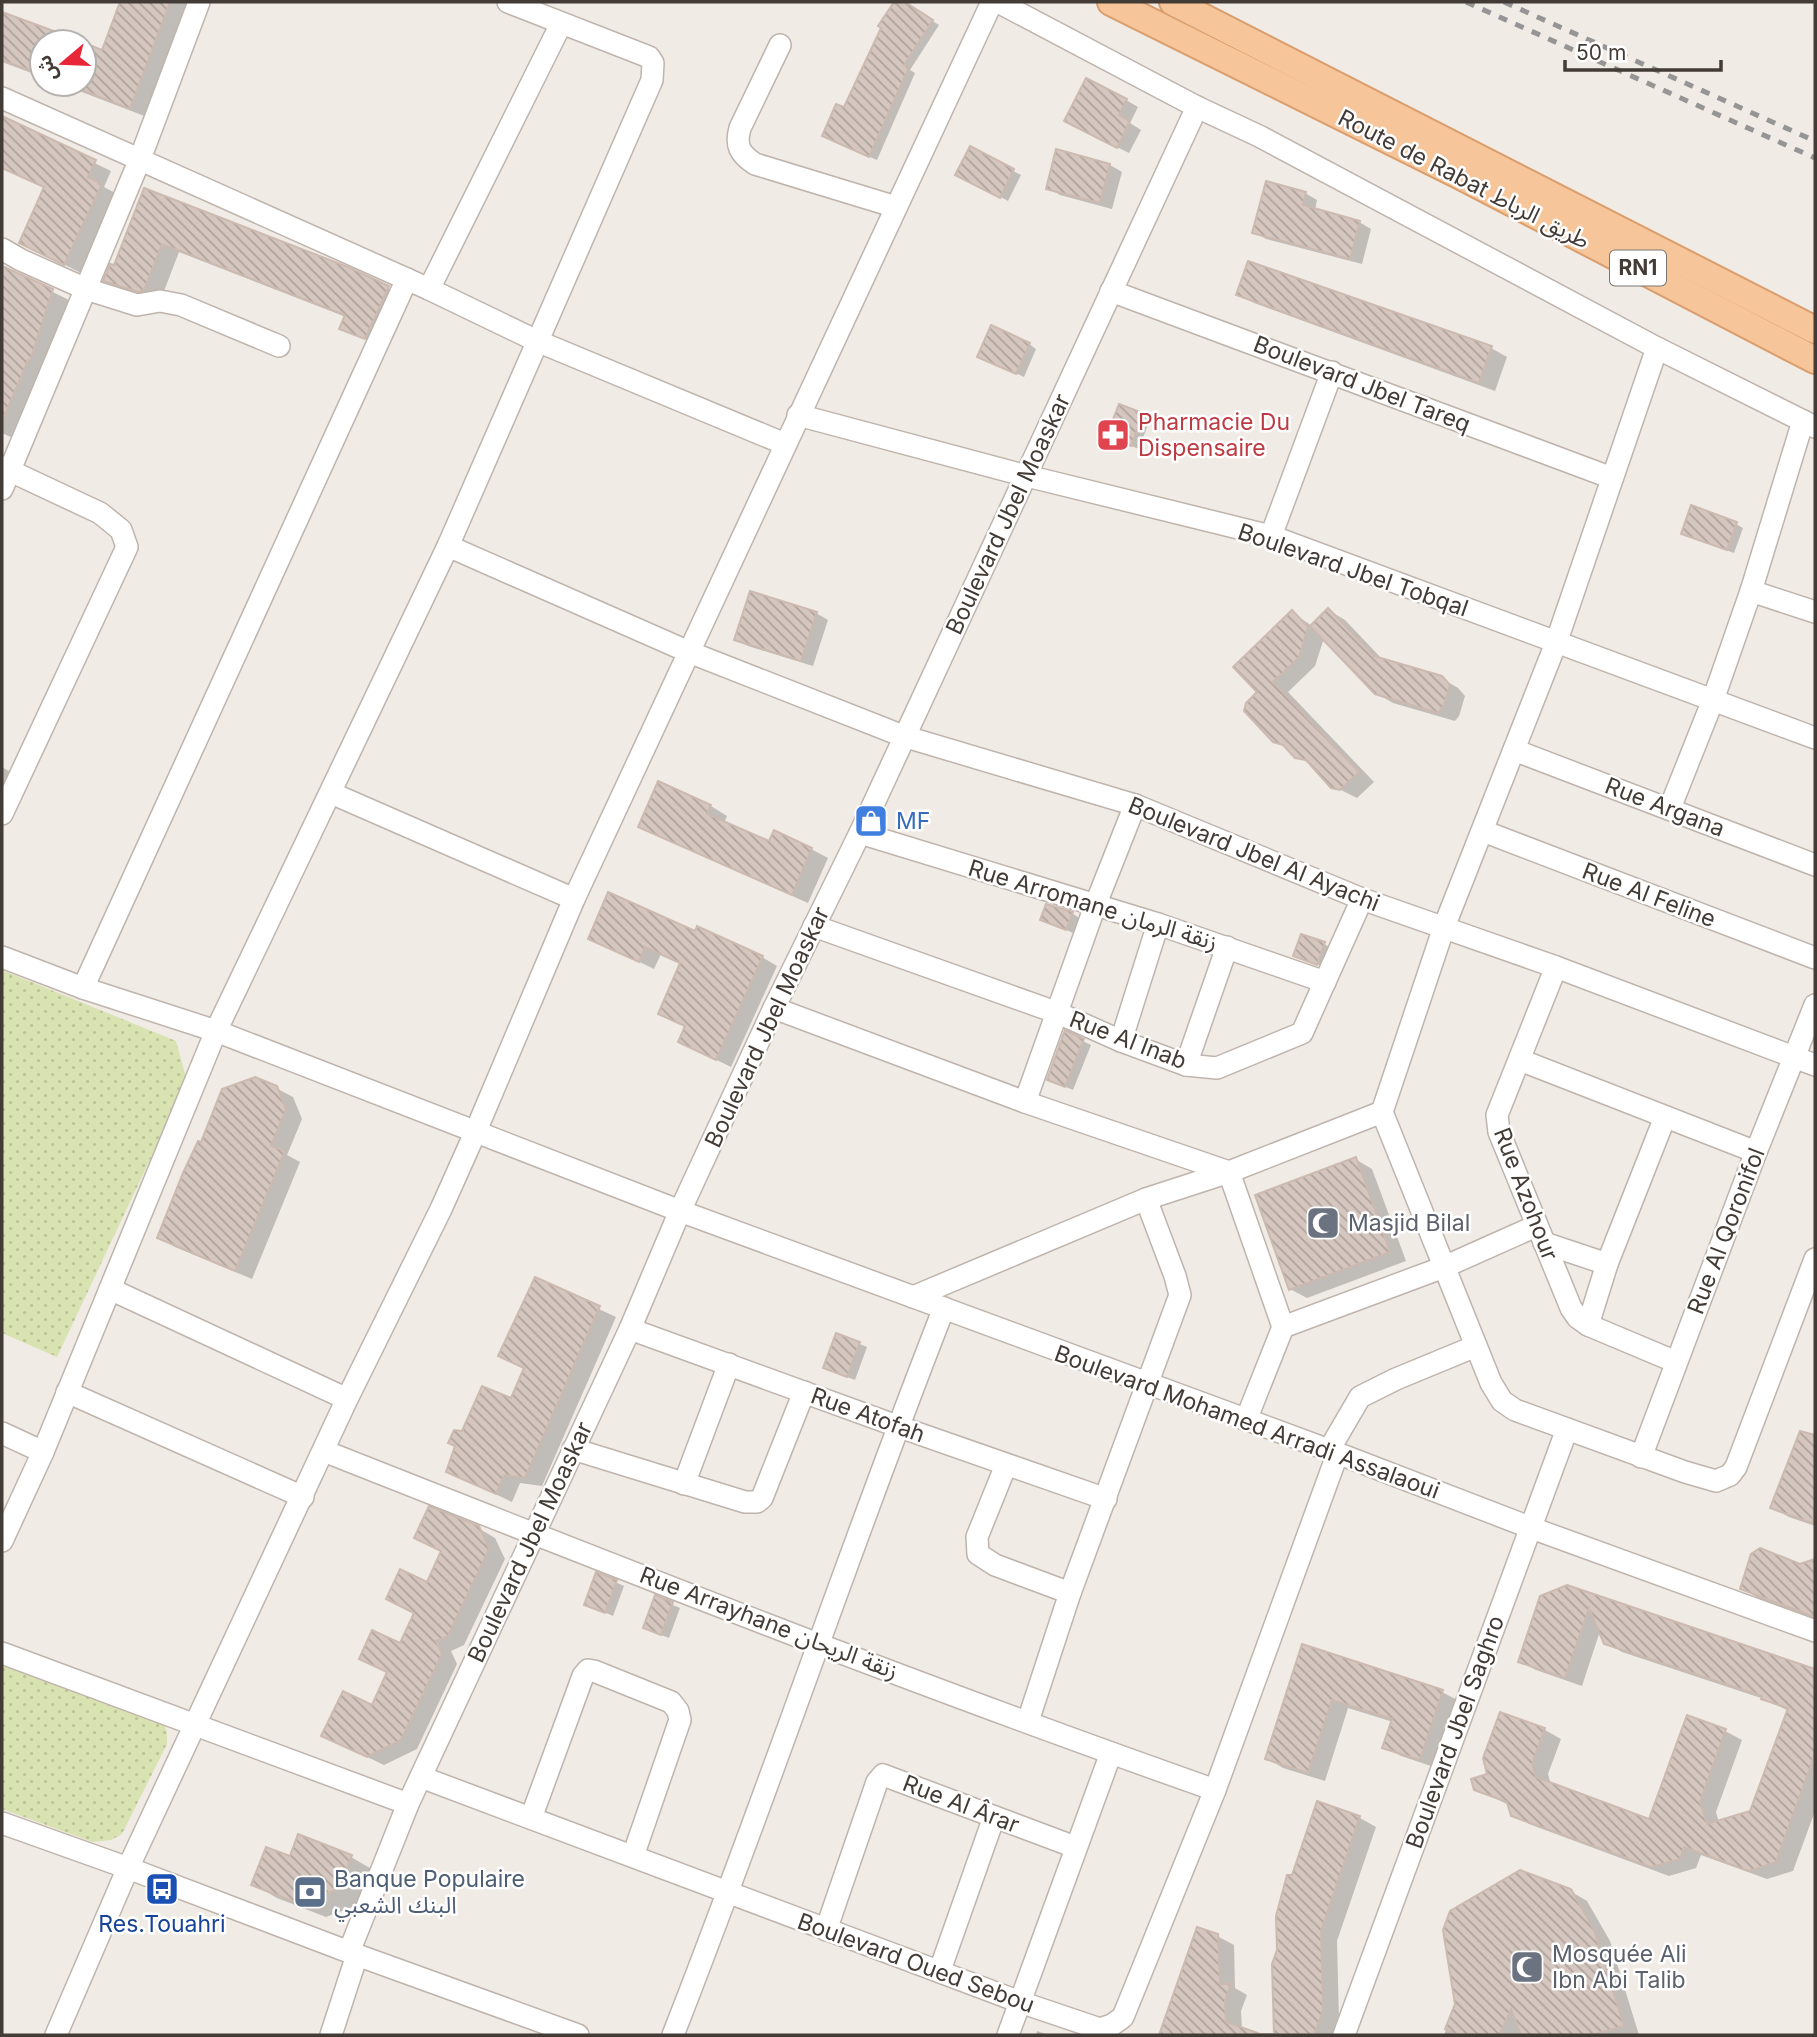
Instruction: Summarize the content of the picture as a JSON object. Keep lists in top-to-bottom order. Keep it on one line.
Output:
{"streets":{"main road":["Route de Rabat طريق الرباط","RN1"],"street":["Boulevard Jbel Tareq","Boulevard Jbel Moaskar","Boulevard Jbel Tobqal","Rue Argana","Boulevard Jbel Al Ayachi","Rue Al Feline","Rue Arromane زنقة الرمان","Rue Al Inab","Rue Azohour","Rue Al Qoronifol","Rue Atofah","Boulevard Mohamed Arradi Assalaoui","Rue Arrayhane زنقة الريحان","Boulevard Jbel Saghro","Rue Al Ârar","Boulevard Oued Sebou"]},"crossings":[["Boulevard Jbel Tareq","Boulevard Jbel Moaskar"],["Boulevard Jbel Moaskar","Boulevard Jbel Tobqal"],["Boulevard Jbel Moaskar","Boulevard Jbel Al Ayachi"],["Boulevard Jbel Moaskar","Rue Arromane زنقة الرمان"],["Boulevard Jbel Moaskar","Rue Al Inab"],["Boulevard Jbel Moaskar","Rue Atofah"],["Boulevard Jbel Moaskar","Boulevard Mohamed Arradi Assalaoui"],["Boulevard Jbel Moaskar","Rue Arrayhane زنقة الريحان"],["Boulevard Jbel Moaskar","Boulevard Oued Sebou"],["Boulevard Jbel Al Ayachi","Rue Al Inab"],["Boulevard Jbel Al Ayachi","Rue Azohour"],["Boulevard Jbel Al Ayachi","Rue Al Qoronifol"],["Rue Arromane زنقة الرمان","Rue Al Inab"],["Rue Azohour","Rue Al Qoronifol"],["Boulevard Mohamed Arradi Assalaoui","Boulevard Jbel Saghro"],["Boulevard Mohamed Arradi Assalaoui","Boulevard Oued Sebou"],["Rue Arrayhane زنقة الريحان","Boulevard Oued Sebou"],["Rue Al Ârar","Boulevard Oued Sebou"]],"places":{"pharmacy":["Pharmacie Du Dispensaire"],"shop":["MF"],"mosque":["Masjid Bilal","Mosquée Ali Ibn Abi Talib"],"bus stop":["Res.Touahri"],"bank":["Banque Populaire البنك الشعبي"]},"scale_bar":"50 m","north":"left"}
